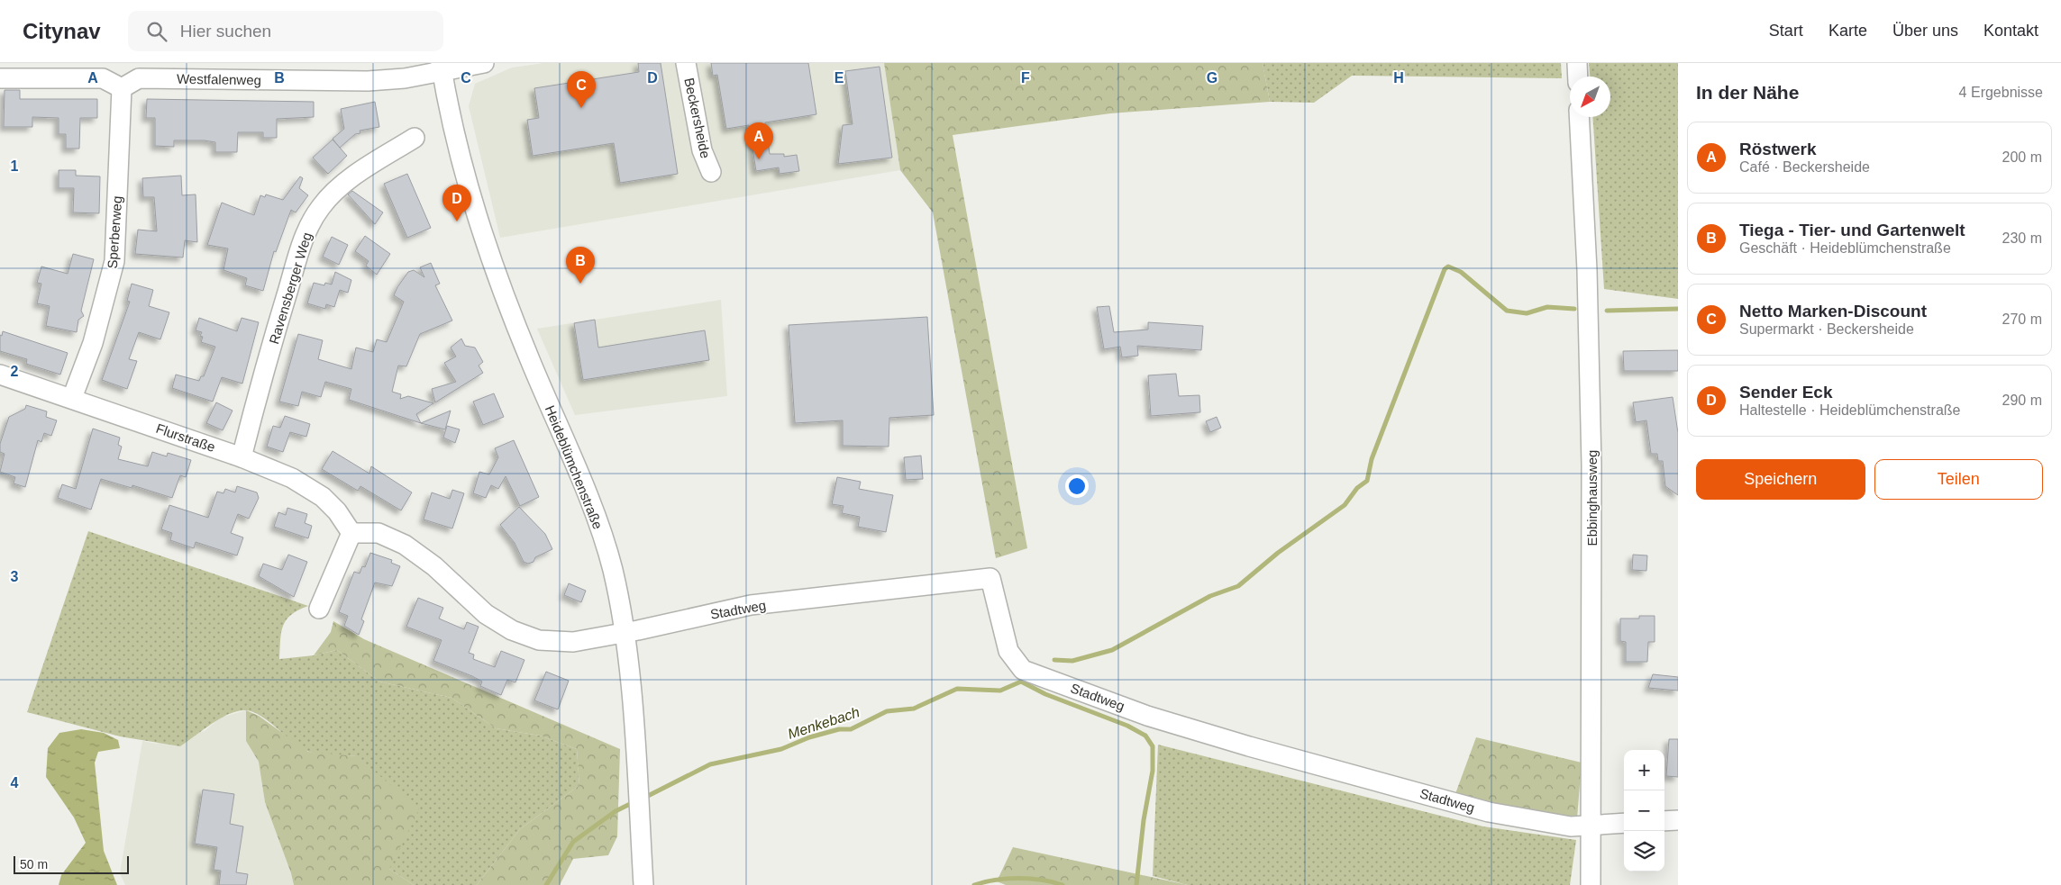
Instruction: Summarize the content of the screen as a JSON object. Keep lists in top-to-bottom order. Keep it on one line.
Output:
{"streets":{"street":["Westfalenweg","Beckersheide","Sperberweg","Ravensberger Weg","Flurstraße","Heideblümchenstraße","Ebbinghausweg","Stadtweg"]},"crossings":[["Westfalenweg","Sperberweg"],["Westfalenweg","Heideblümchenstraße"],["Sperberweg","Flurstraße"],["Ravensberger Weg","Flurstraße"],["Heideblümchenstraße","Stadtweg"],["Ebbinghausweg","Stadtweg"]],"water":["Menkebach"],"scale_bar":"50 m","north":"bottom left","page":{"header":"Citynav","search":"Hier suchen","nav":["Start","Karte","Über uns","Kontakt"],"heading":["In der Nähe","4 Ergebnisse"],"pins":["C","A","D","B"],"list":[{"mark":"A","name":"Röstwerk","note":"Café · Beckersheide","value":"200 m"},{"mark":"B","name":"Tiega - Tier- und Gartenwelt","note":"Geschäft · Heideblümchenstraße","value":"230 m"},{"mark":"C","name":"Netto Marken-Discount","note":"Supermarkt · Beckersheide","value":"270 m"},{"mark":"D","name":"Sender Eck","note":"Haltestelle · Heideblümchenstraße","value":"290 m"}],"buttons":["Speichern","Teilen"],"map_buttons":["+","−"],"scale":"50 m"},"grid":{"columns":["A","B","C","D","E","F","G","H"],"rows":["1","2","3","4"]}}
